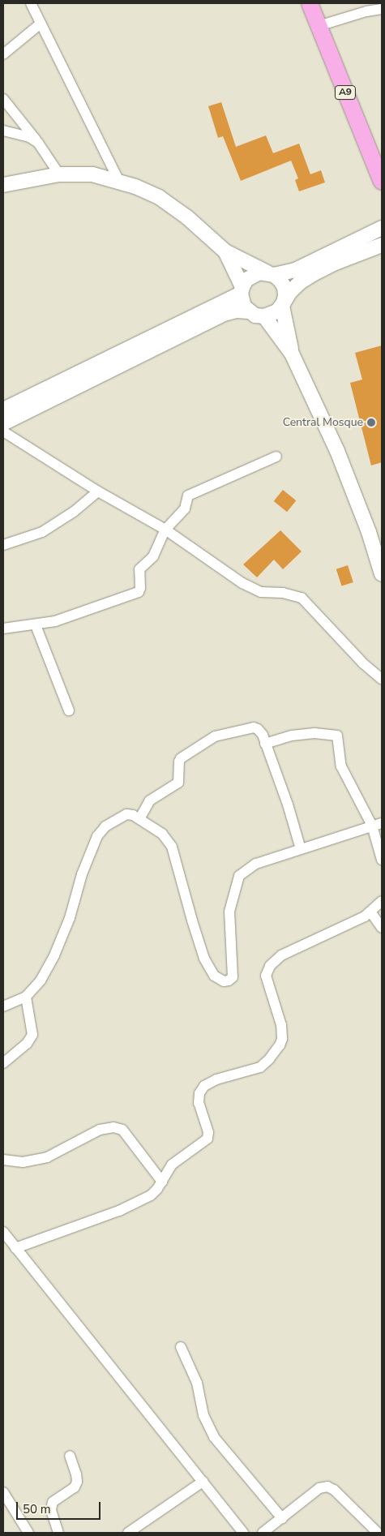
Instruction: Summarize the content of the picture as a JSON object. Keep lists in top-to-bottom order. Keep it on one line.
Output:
{"streets":{"highway":["A9"]},"places":["Central Mosque"],"scale_bar":"50 m"}
